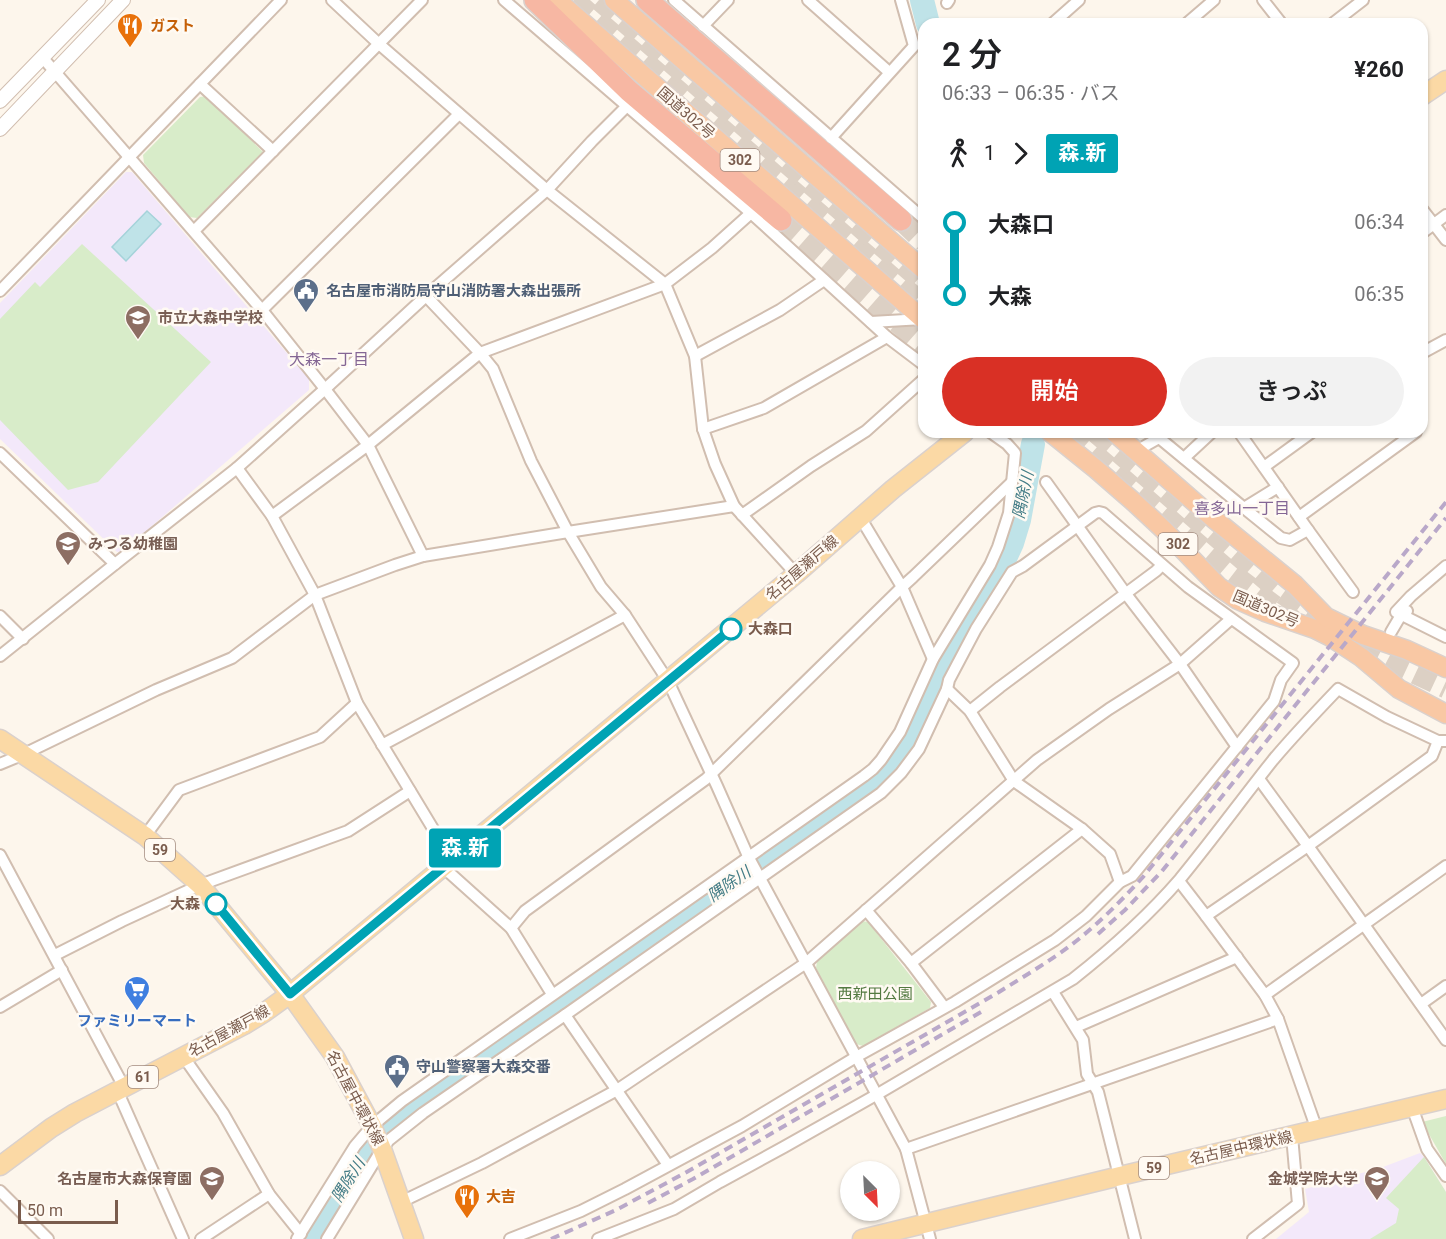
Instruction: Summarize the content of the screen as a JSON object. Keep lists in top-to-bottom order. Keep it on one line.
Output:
{"streets":{"highway":["国道302号","302"],"main road":["名古屋瀬戸線","59","61","名古屋中環状線"]},"crossings":[["名古屋瀬戸線","名古屋中環状線"]],"districts":["大森一丁目","喜多山一丁目"],"water":["隅除川"],"parks":["西新田公園"],"places":{"restaurant":["ガスト","大吉"],"public building":["名古屋市消防局守山消防署大森出張所","守山警察署大森交番"],"school or university":["市立大森中学校","みつる幼稚園","名古屋市大森保育園","金城学院大学"],"other":["大森口","大森"],"supermarket":["ファミリーマート"]},"lines":["bus line 森.新"],"scale_bar":"50 m","north":"bottom right","page":{"on_map":"森.新","heading":["2 分","06:33 – 06:35 · バス","¥260"],"legs":["1","森.新"],"list":[{"name":"大森口","value":"06:34"},{"name":"大森","value":"06:35"}],"buttons":["開始","きっぷ"],"scale":"50 m"}}
